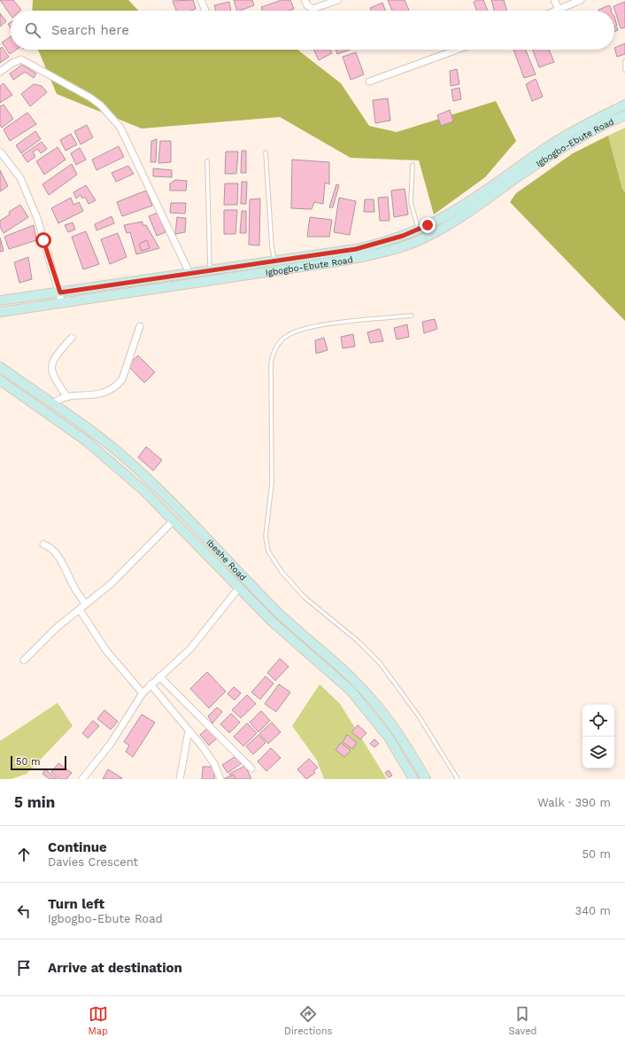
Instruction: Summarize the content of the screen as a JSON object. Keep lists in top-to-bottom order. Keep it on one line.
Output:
{"streets":{"main road":["Igbogbo-Ebute Road","Ibeshe Road"]},"scale_bar":"50 m","page":{"search":"Search here","scale":"50 m","heading":["5 min","Walk · 390 m"],"list":[["Continue","Davies Crescent","50 m"],["Turn left","Igbogbo-Ebute Road","340 m"],"Arrive at destination"],"nav":["Map","Directions","Saved"]}}
